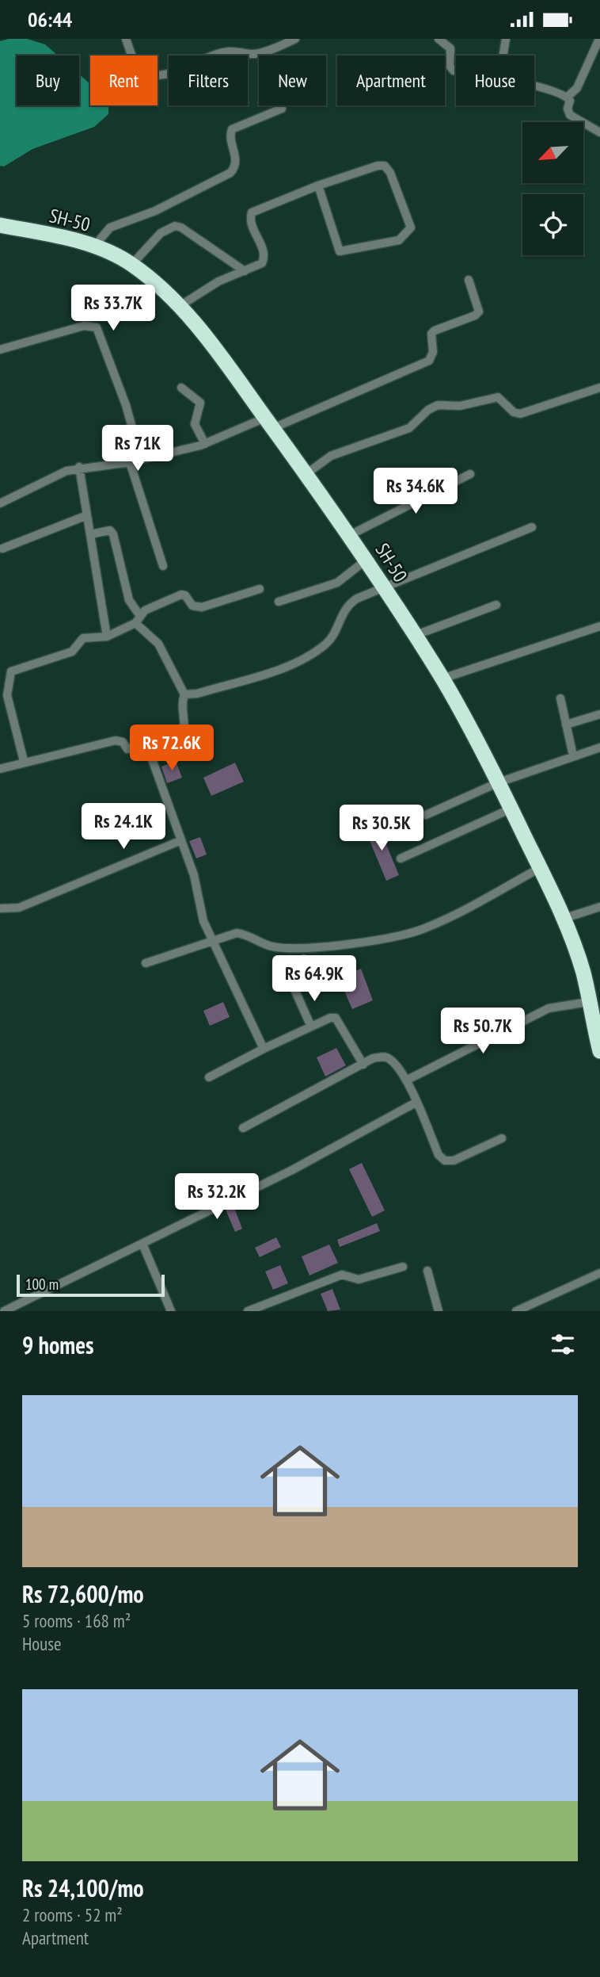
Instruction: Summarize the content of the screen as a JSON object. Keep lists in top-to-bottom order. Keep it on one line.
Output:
{"streets":{"highway":["SH-50"]},"scale_bar":"100 m","north":"bottom left","page":{"status":"06:44","chip":["Buy","Rent","Filters","New","Apartment","House"],"price":["Rs 33.7K","Rs 71K","Rs 34.6K","Rs 72.6K","Rs 24.1K","Rs 30.5K","Rs 64.9K","Rs 50.7K","Rs 32.2K"],"scale":"100 m","heading":"9 homes","list":[{"name":"Rs 72,600/mo","note":"5 rooms · 168 m² · House"},{"name":"Rs 24,100/mo","note":"2 rooms · 52 m² · Apartment"}]}}
